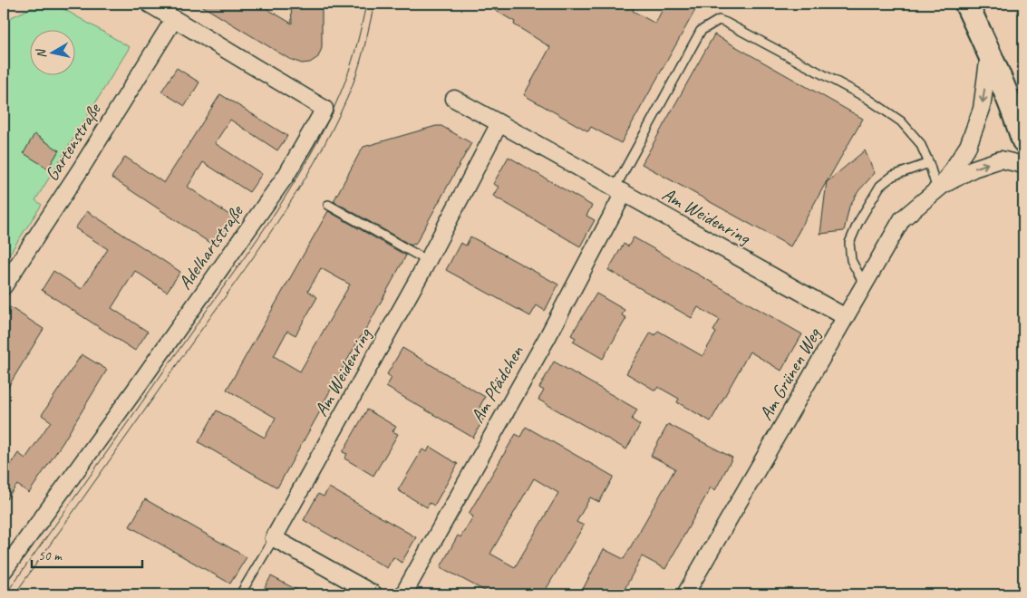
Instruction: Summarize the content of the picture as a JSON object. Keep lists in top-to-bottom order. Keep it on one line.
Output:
{"streets":{"street":["Gartenstraße","Am Weidenring","Adelhartstraße","Am Grünen Weg","Am Pfädchen"]},"crossings":[["Gartenstraße","Adelhartstraße"],["Am Weidenring","Am Grünen Weg"],["Am Weidenring","Am Pfädchen"]],"scale_bar":"50 m","north":"left"}
